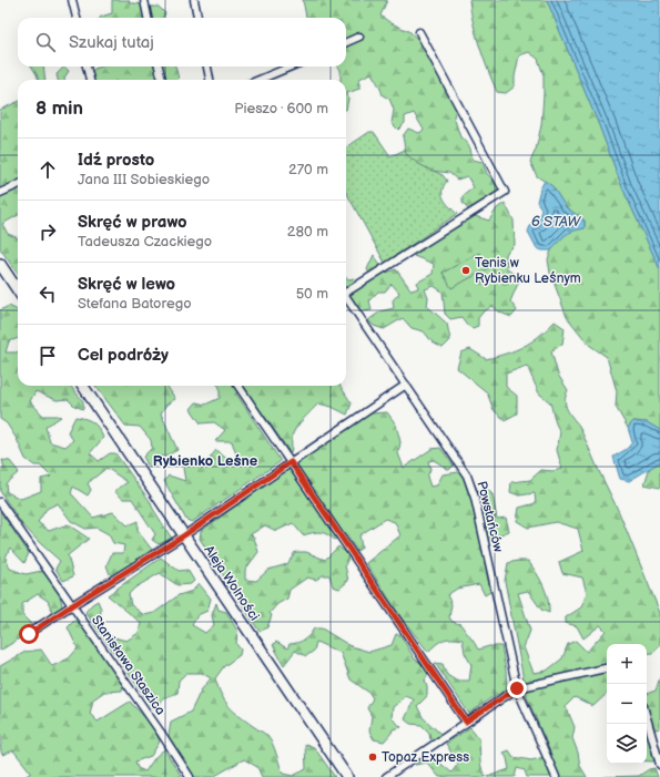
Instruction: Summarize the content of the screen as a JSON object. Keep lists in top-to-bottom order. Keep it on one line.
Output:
{"streets":{"street":["Powstańców","Aleja Wolności","Stanisława Staszica"]},"districts":["Rybienko Leśne"],"water":["6 STAW"],"places":["Tenis w Rybienku Leśnym","Topaz Express"],"page":{"search":"Szukaj tutaj","heading":["8 min","Pieszo · 600 m"],"list":[["Idź prosto","Jana III Sobieskiego","270 m"],["Skręć w prawo","Tadeusza Czackiego","280 m"],["Skręć w lewo","Stefana Batorego","50 m"],"Cel podróży"],"map_buttons":["+","−"]}}
